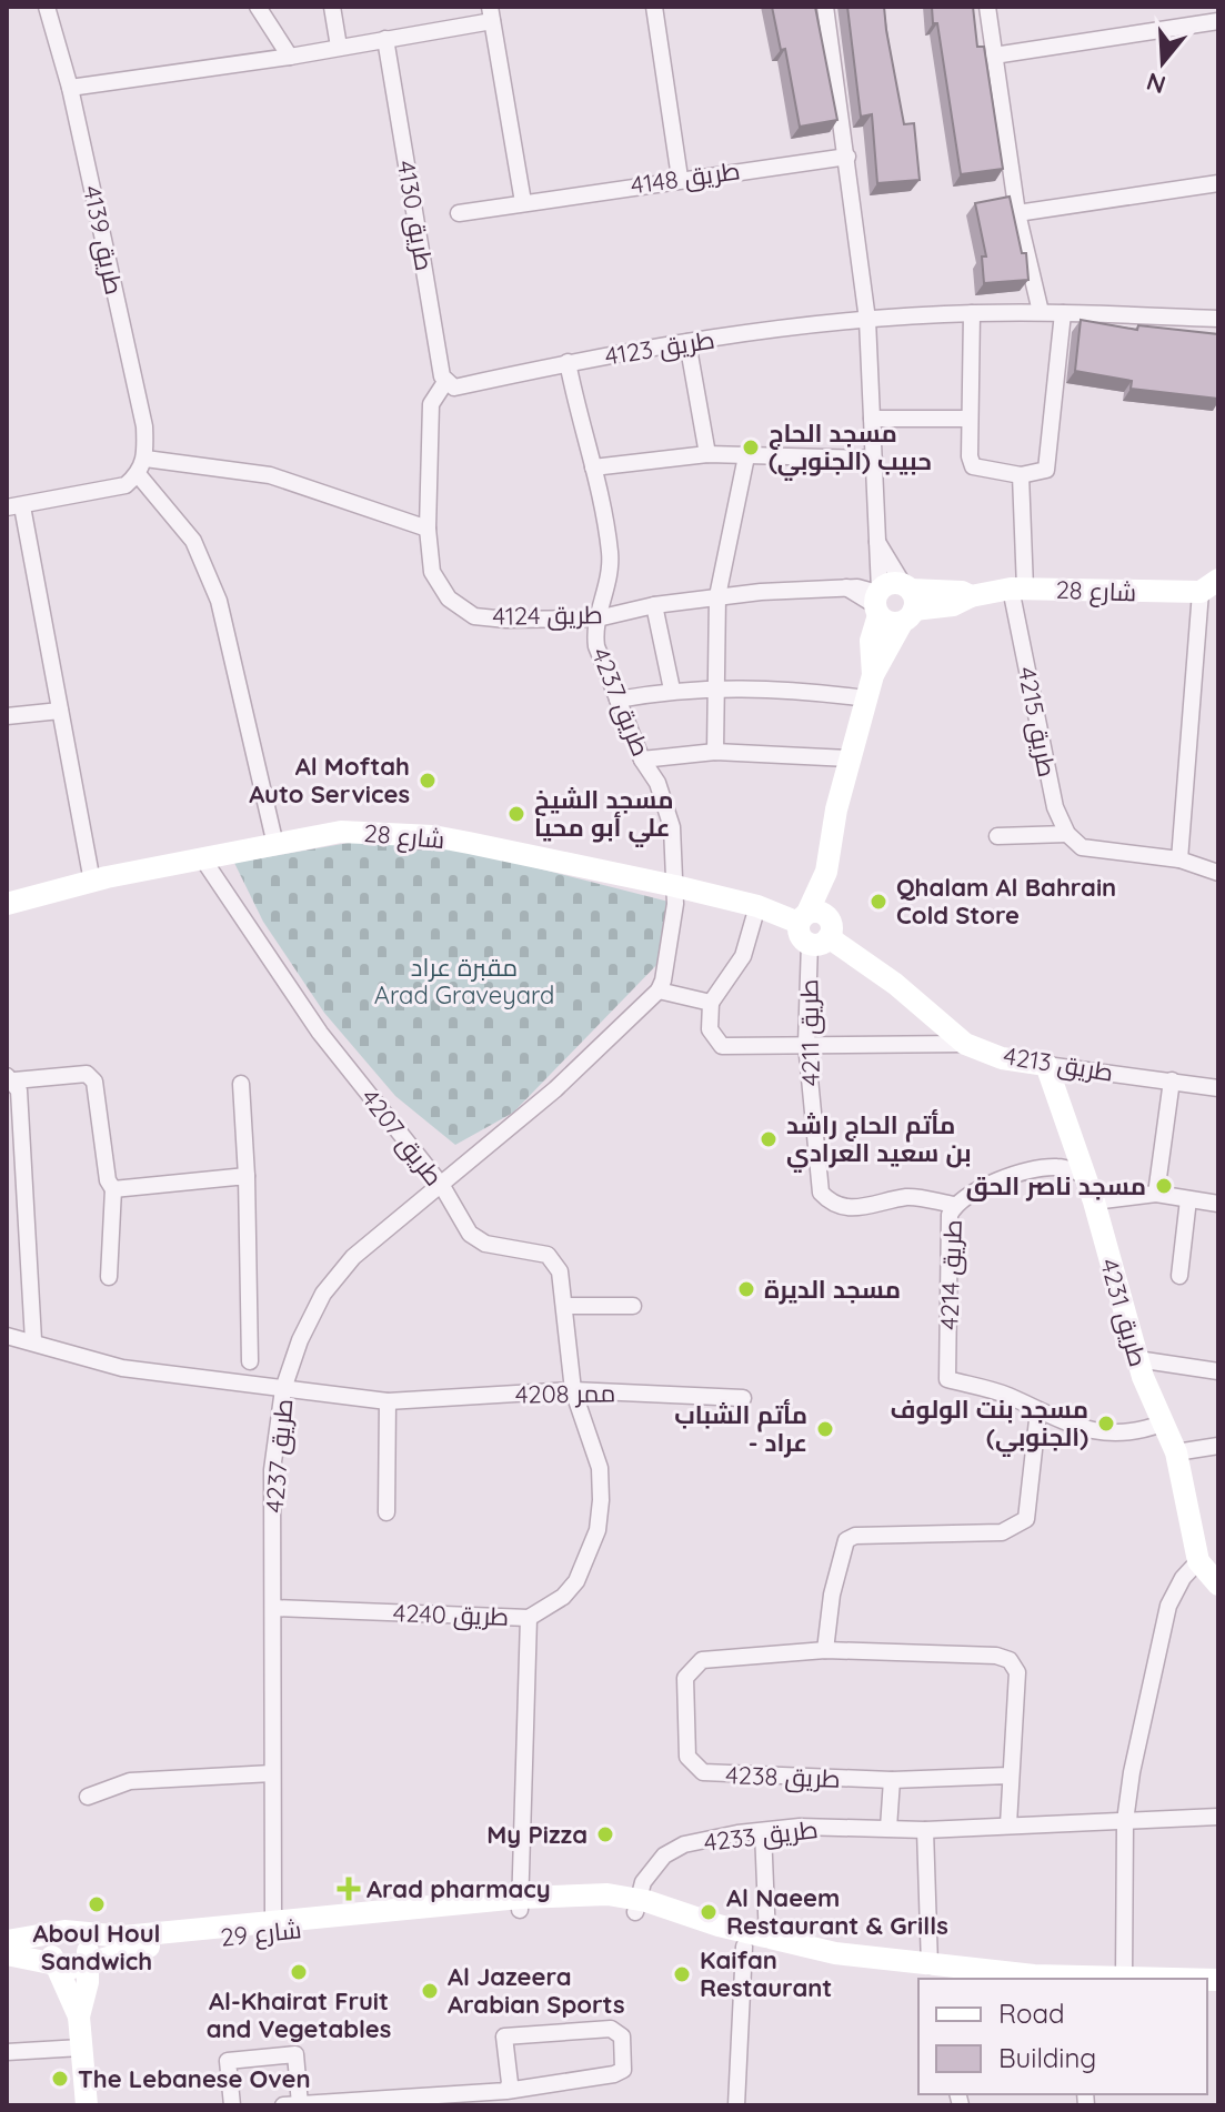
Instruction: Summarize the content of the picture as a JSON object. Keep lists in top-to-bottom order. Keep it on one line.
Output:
{"streets":{"street":["طريق 4148","طريق 4130","طريق 4139","طريق 4123","شارع 28","طريق 4124","طريق 4237","طريق 4215","طريق 4211","طريق 4213","طريق 4207","طريق 4214","طريق 4231","ممر 4208","طريق 4240","طريق 4238","طريق 4233","شارع 29"]},"crossings":[["طريق 4130","طريق 4123"],["طريق 4130","طريق 4124"],["طريق 4123","طريق 4124"],["شارع 28","طريق 4124"],["شارع 28","طريق 4237"],["شارع 28","طريق 4215"],["شارع 28","طريق 4211"],["شارع 28","طريق 4213"],["شارع 28","طريق 4207"],["طريق 4124","طريق 4237"],["طريق 4237","طريق 4207"],["طريق 4237","ممر 4208"],["طريق 4237","طريق 4240"],["طريق 4237","شارع 29"],["طريق 4211","طريق 4213"],["طريق 4211","طريق 4214"],["طريق 4213","طريق 4231"],["طريق 4207","ممر 4208"],["طريق 4207","طريق 4240"],["طريق 4214","طريق 4231"],["ممر 4208","طريق 4240"],["طريق 4238","طريق 4233"],["طريق 4233","شارع 29"]],"parks":["مقبرة عراد Arad Graveyard"],"places":{"other":["مسجد الحاج حبيب (الجنوبي)","Al Moftah Auto Services","مسجد الشيخ علي أبو محيا","Qhalam Al Bahrain Cold Store","مأتم الحاج راشد بن سعيد العرادي","مسجد ناصر الحق","مسجد الديرة","مسجد بنت الولوف (الجنوبي)","مأتم الشباب - عراد","My Pizza","Aboul Houl Sandwich","Al Naeem Restaurant & Grills","Al-Khairat Fruit and Vegetables","Kaifan Restaurant","Al Jazeera Arabian Sports","The Lebanese Oven"],"health":["Arad pharmacy"]},"legend":["Road","Building"],"north":"bottom"}
